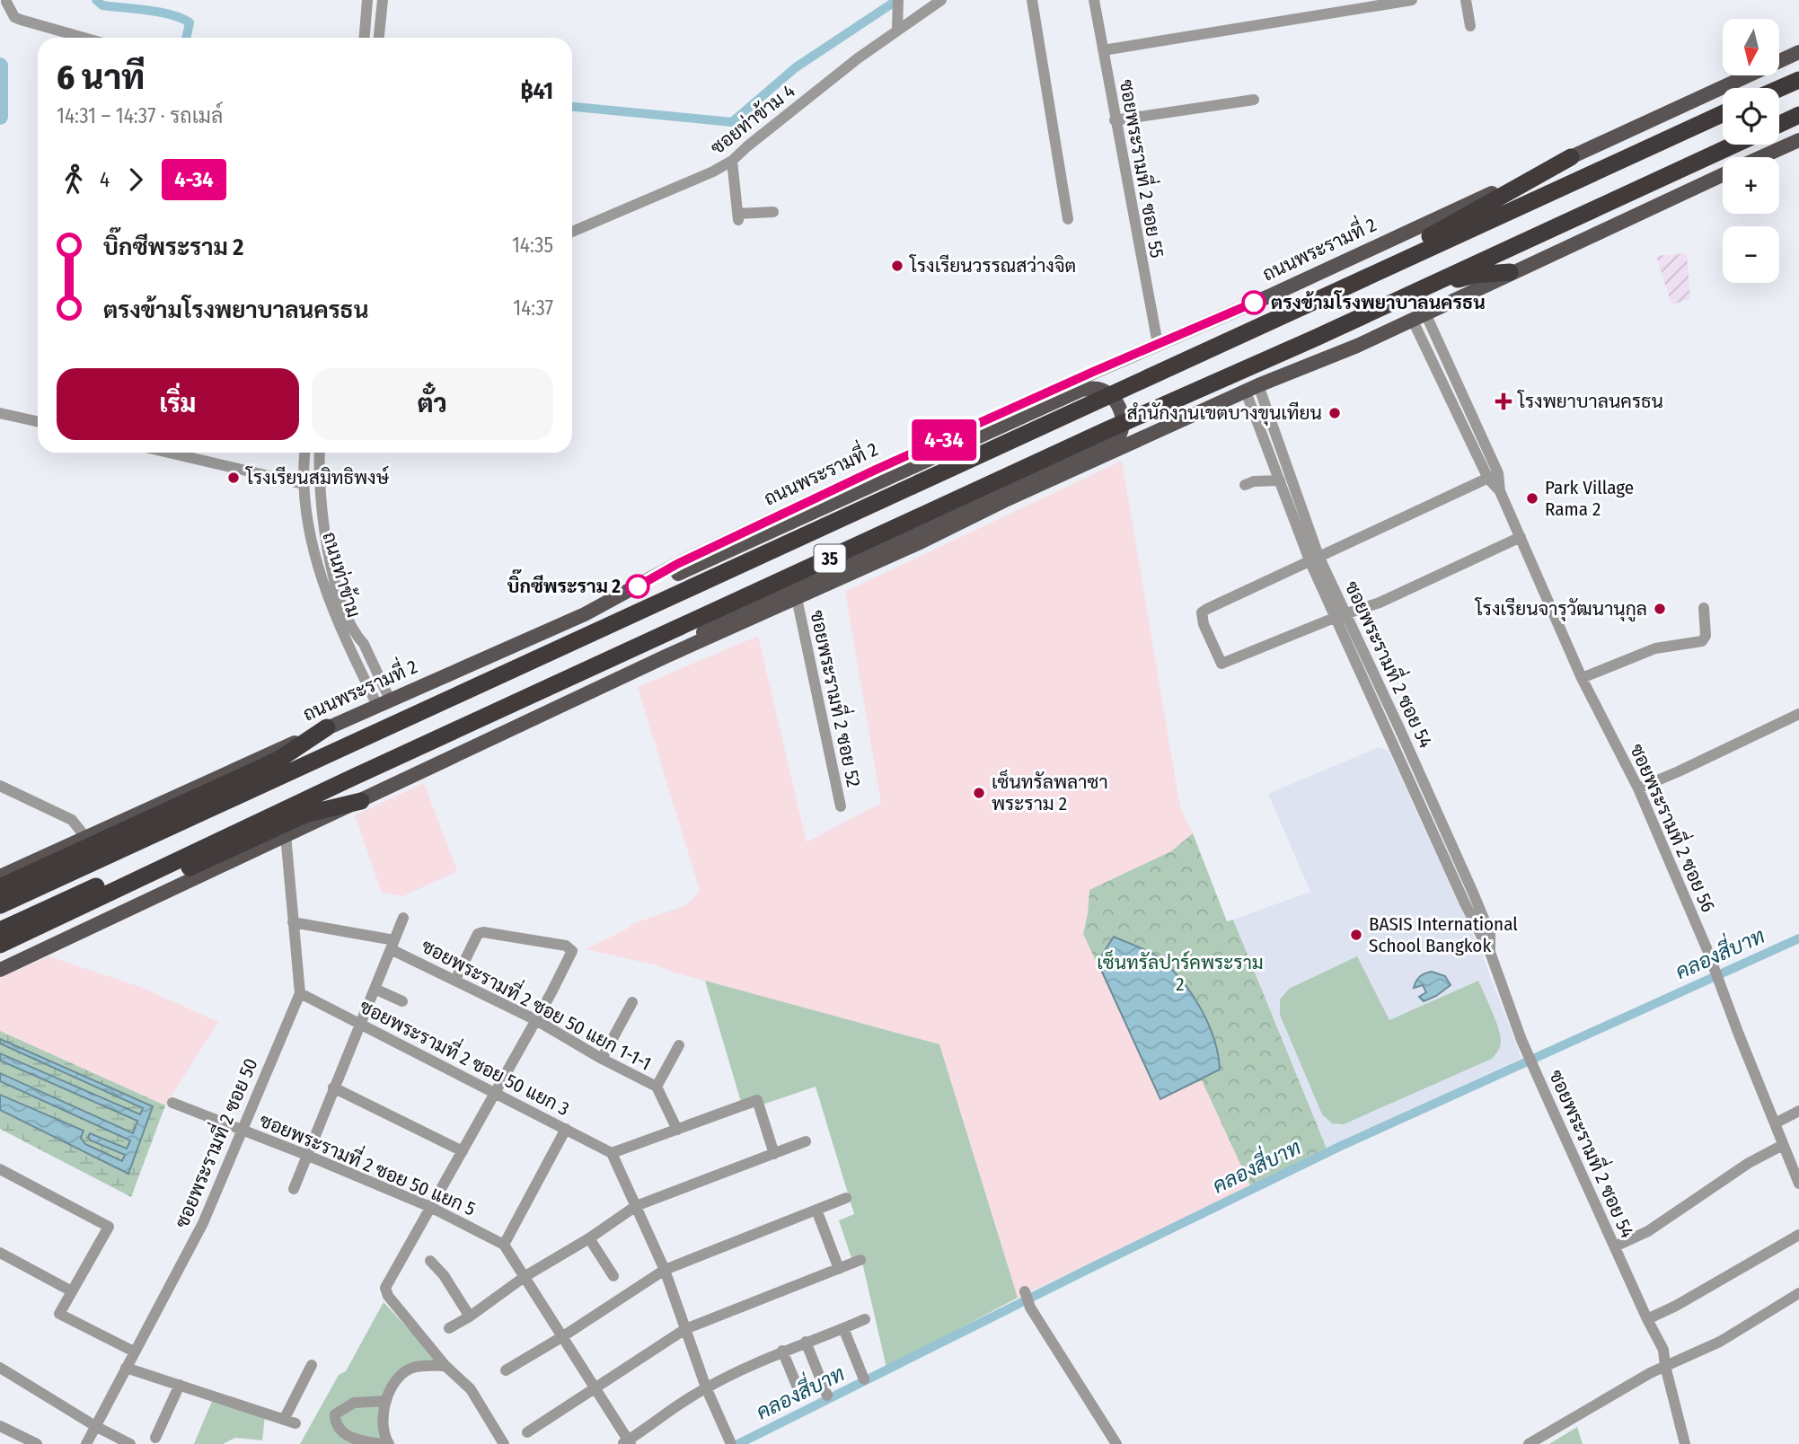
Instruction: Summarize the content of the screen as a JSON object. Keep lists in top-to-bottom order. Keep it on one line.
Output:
{"streets":{"highway":["35"],"main road":["ถนนพระรามที่ 2"],"street":["ซอยท่าข้าม 4","ซอยพระรามที่ 2 ซอย 55","ถนนท่าข้าม","ซอยพระรามที่ 2 ซอย 54","ซอยพระรามที่ 2 ซอย 52","ซอยพระรามที่ 2 ซอย 56","ซอยพระรามที่ 2 ซอย 50 แยก 1-1-1","ซอยพระรามที่ 2 ซอย 50 แยก 3","ซอยพระรามที่ 2 ซอย 50","ซอยพระรามที่ 2 ซอย 50 แยก 5"]},"crossings":[["ซอยพระรามที่ 2 ซอย 55","ถนนพระรามที่ 2"],["ถนนพระรามที่ 2","ถนนท่าข้าม"],["35","ซอยพระรามที่ 2 ซอย 54"],["35","ซอยพระรามที่ 2 ซอย 52"],["35","ซอยพระรามที่ 2 ซอย 56"],["35","ซอยพระรามที่ 2 ซอย 50"],["ซอยพระรามที่ 2 ซอย 50 แยก 1-1-1","ซอยพระรามที่ 2 ซอย 50"],["ซอยพระรามที่ 2 ซอย 50 แยก 3","ซอยพระรามที่ 2 ซอย 50"],["ซอยพระรามที่ 2 ซอย 50","ซอยพระรามที่ 2 ซอย 50 แยก 5"]],"water":["คลองสี่บาท"],"parks":["เซ็นทรัลปาร์คพระราม 2"],"places":{"other":["โรงเรียนวรรณสว่างจิต","ตรงข้ามโรงพยาบาลนครธน","สำนักงานเขตบางขุนเทียน","โรงเรียนสมิทธิพงษ์","Park Village Rama 2","บิ๊กซีพระราม 2","โรงเรียนจารุวัฒนานุกูล","เซ็นทรัลพลาซา พระราม 2","BASIS International School Bangkok"],"health":["โรงพยาบาลนครธน"]},"lines":["bus line 4-34"],"north":"bottom","page":{"on_map":"4-34","map_buttons":["+","−"],"heading":["6 นาที","14:31 – 14:37 · รถเมล์","฿41"],"legs":["4","4-34"],"list":[{"name":"บิ๊กซีพระราม 2","value":"14:35"},{"name":"ตรงข้ามโรงพยาบาลนครธน","value":"14:37"}],"buttons":["เริ่ม","ตั๋ว"]}}
